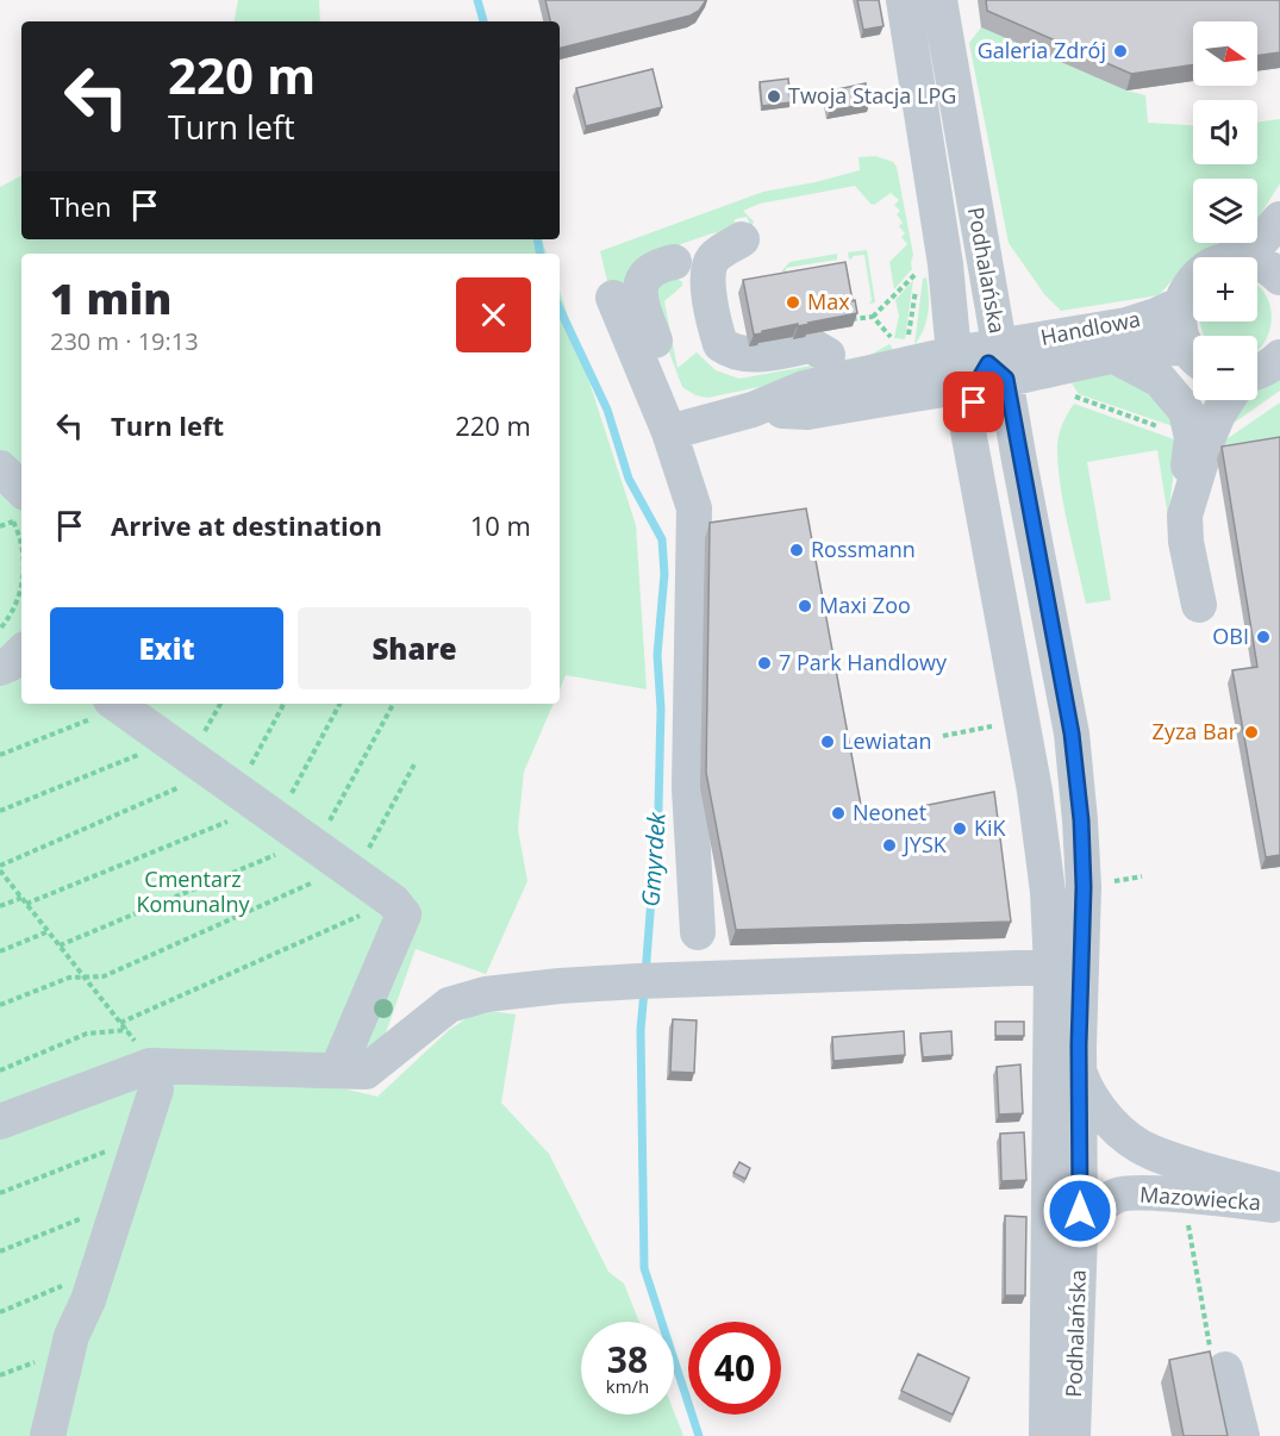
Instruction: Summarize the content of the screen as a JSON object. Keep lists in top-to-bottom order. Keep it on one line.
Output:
{"streets":{"street":["Podhalańska","Handlowa","Mazowiecka"]},"crossings":[["Podhalańska","Handlowa"],["Podhalańska","Mazowiecka"]],"water":["Gmyrdek"],"parks":["Cmentarz Komunalny"],"places":["Galeria Zdrój","Twoja Stacja LPG","Max","Rossmann","Maxi Zoo","OBI","7 Park Handlowy","Zyza Bar","Lewiatan","Neonet","KiK","JYSK"],"north":"right","page":{"map_buttons":["+","−"],"turn":["220 m","Turn left"],"then":"Then","heading":["1 min","230 m · 19:13"],"list":[{"name":"Turn left","value":"220 m"},{"name":"Arrive at destination","value":"10 m"}],"buttons":["Exit","Share"],"speed":"38 km/h","limit":"40"}}
